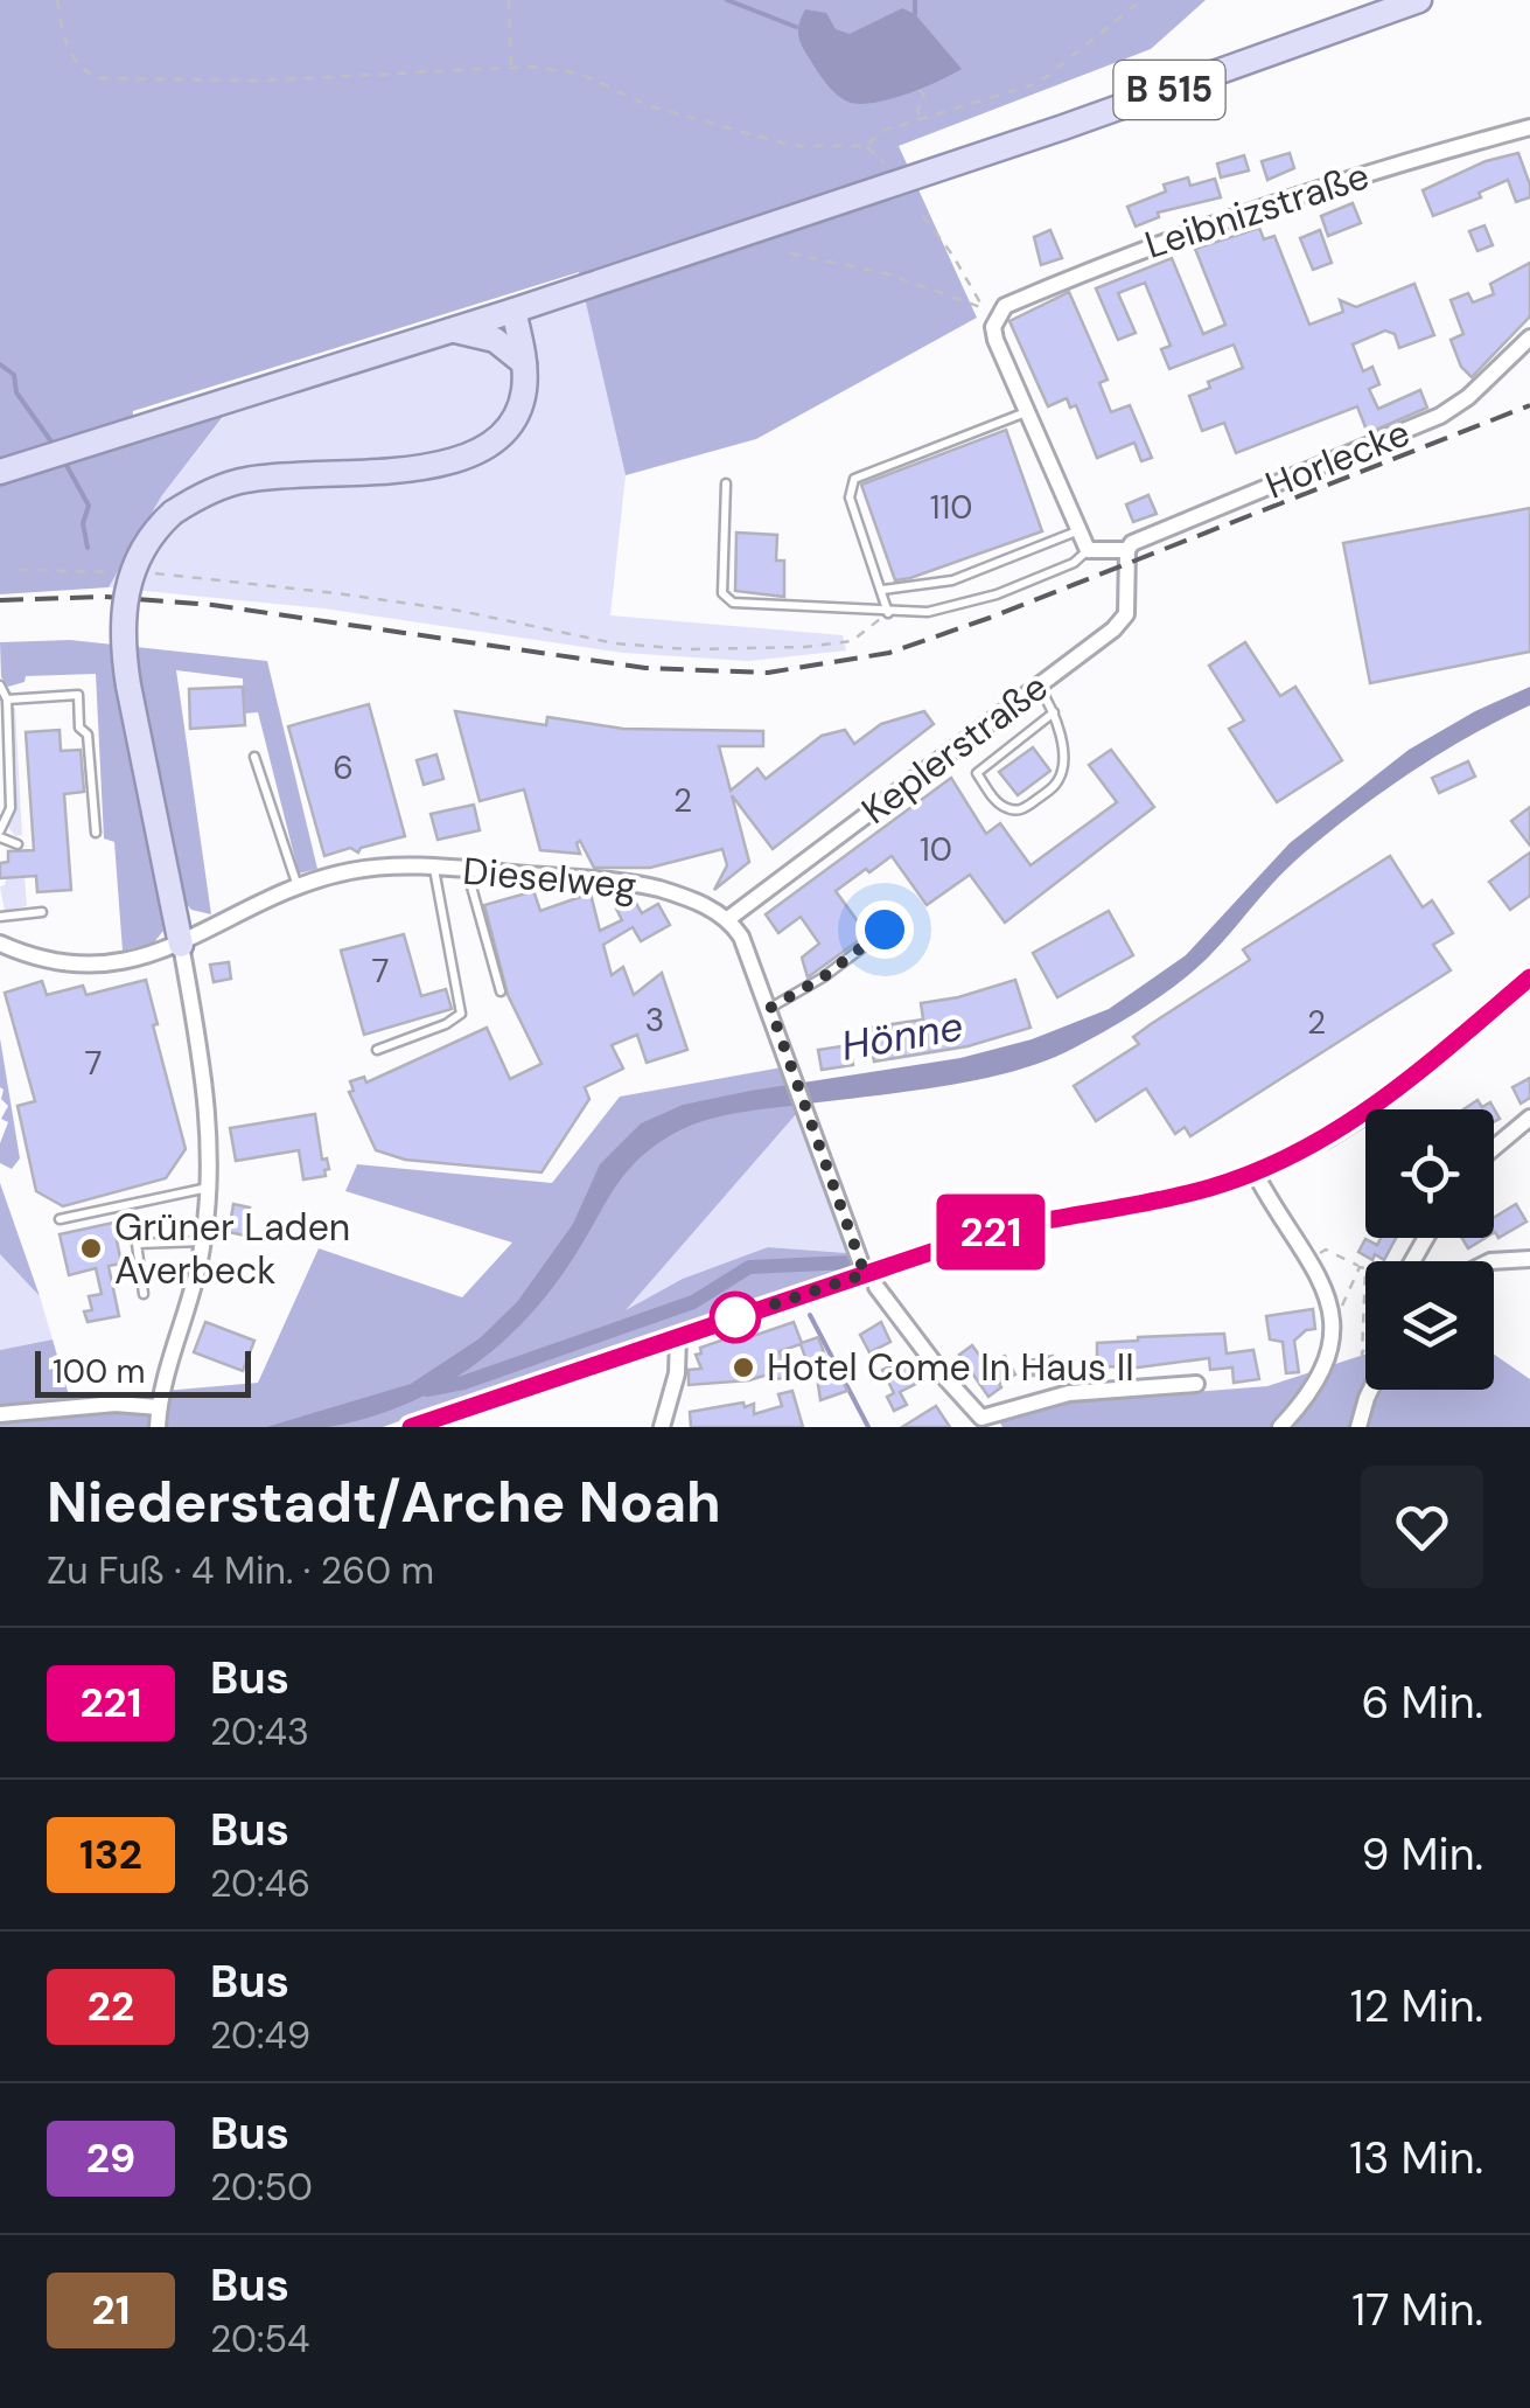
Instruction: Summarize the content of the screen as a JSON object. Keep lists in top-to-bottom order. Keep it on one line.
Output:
{"streets":{"main road":["B 515"],"street":["Leibnizstraße","Horlecke","Keplerstraße","Dieselweg"]},"crossings":[["Horlecke","Keplerstraße"],["Keplerstraße","Dieselweg"]],"water":["Hönne"],"places":["Grüner Laden Averbeck","Hotel Come In Haus II"],"lines":["bus line 221"],"house_numbers":["110","6","2","10","7","3","2","7"],"scale_bar":"100 m","page":{"on_map":"221","scale":"100 m","heading":["Niederstadt/Arche Noah","Zu Fuß · 4 Min. · 260 m"],"list":[{"mark":"221","name":"Bus","note":"20:43","value":"6 Min."},{"mark":"132","name":"Bus","note":"20:46","value":"9 Min."},{"mark":"22","name":"Bus","note":"20:49","value":"12 Min."},{"mark":"29","name":"Bus","note":"20:50","value":"13 Min."},{"mark":"21","name":"Bus","note":"20:54","value":"17 Min."}]}}
